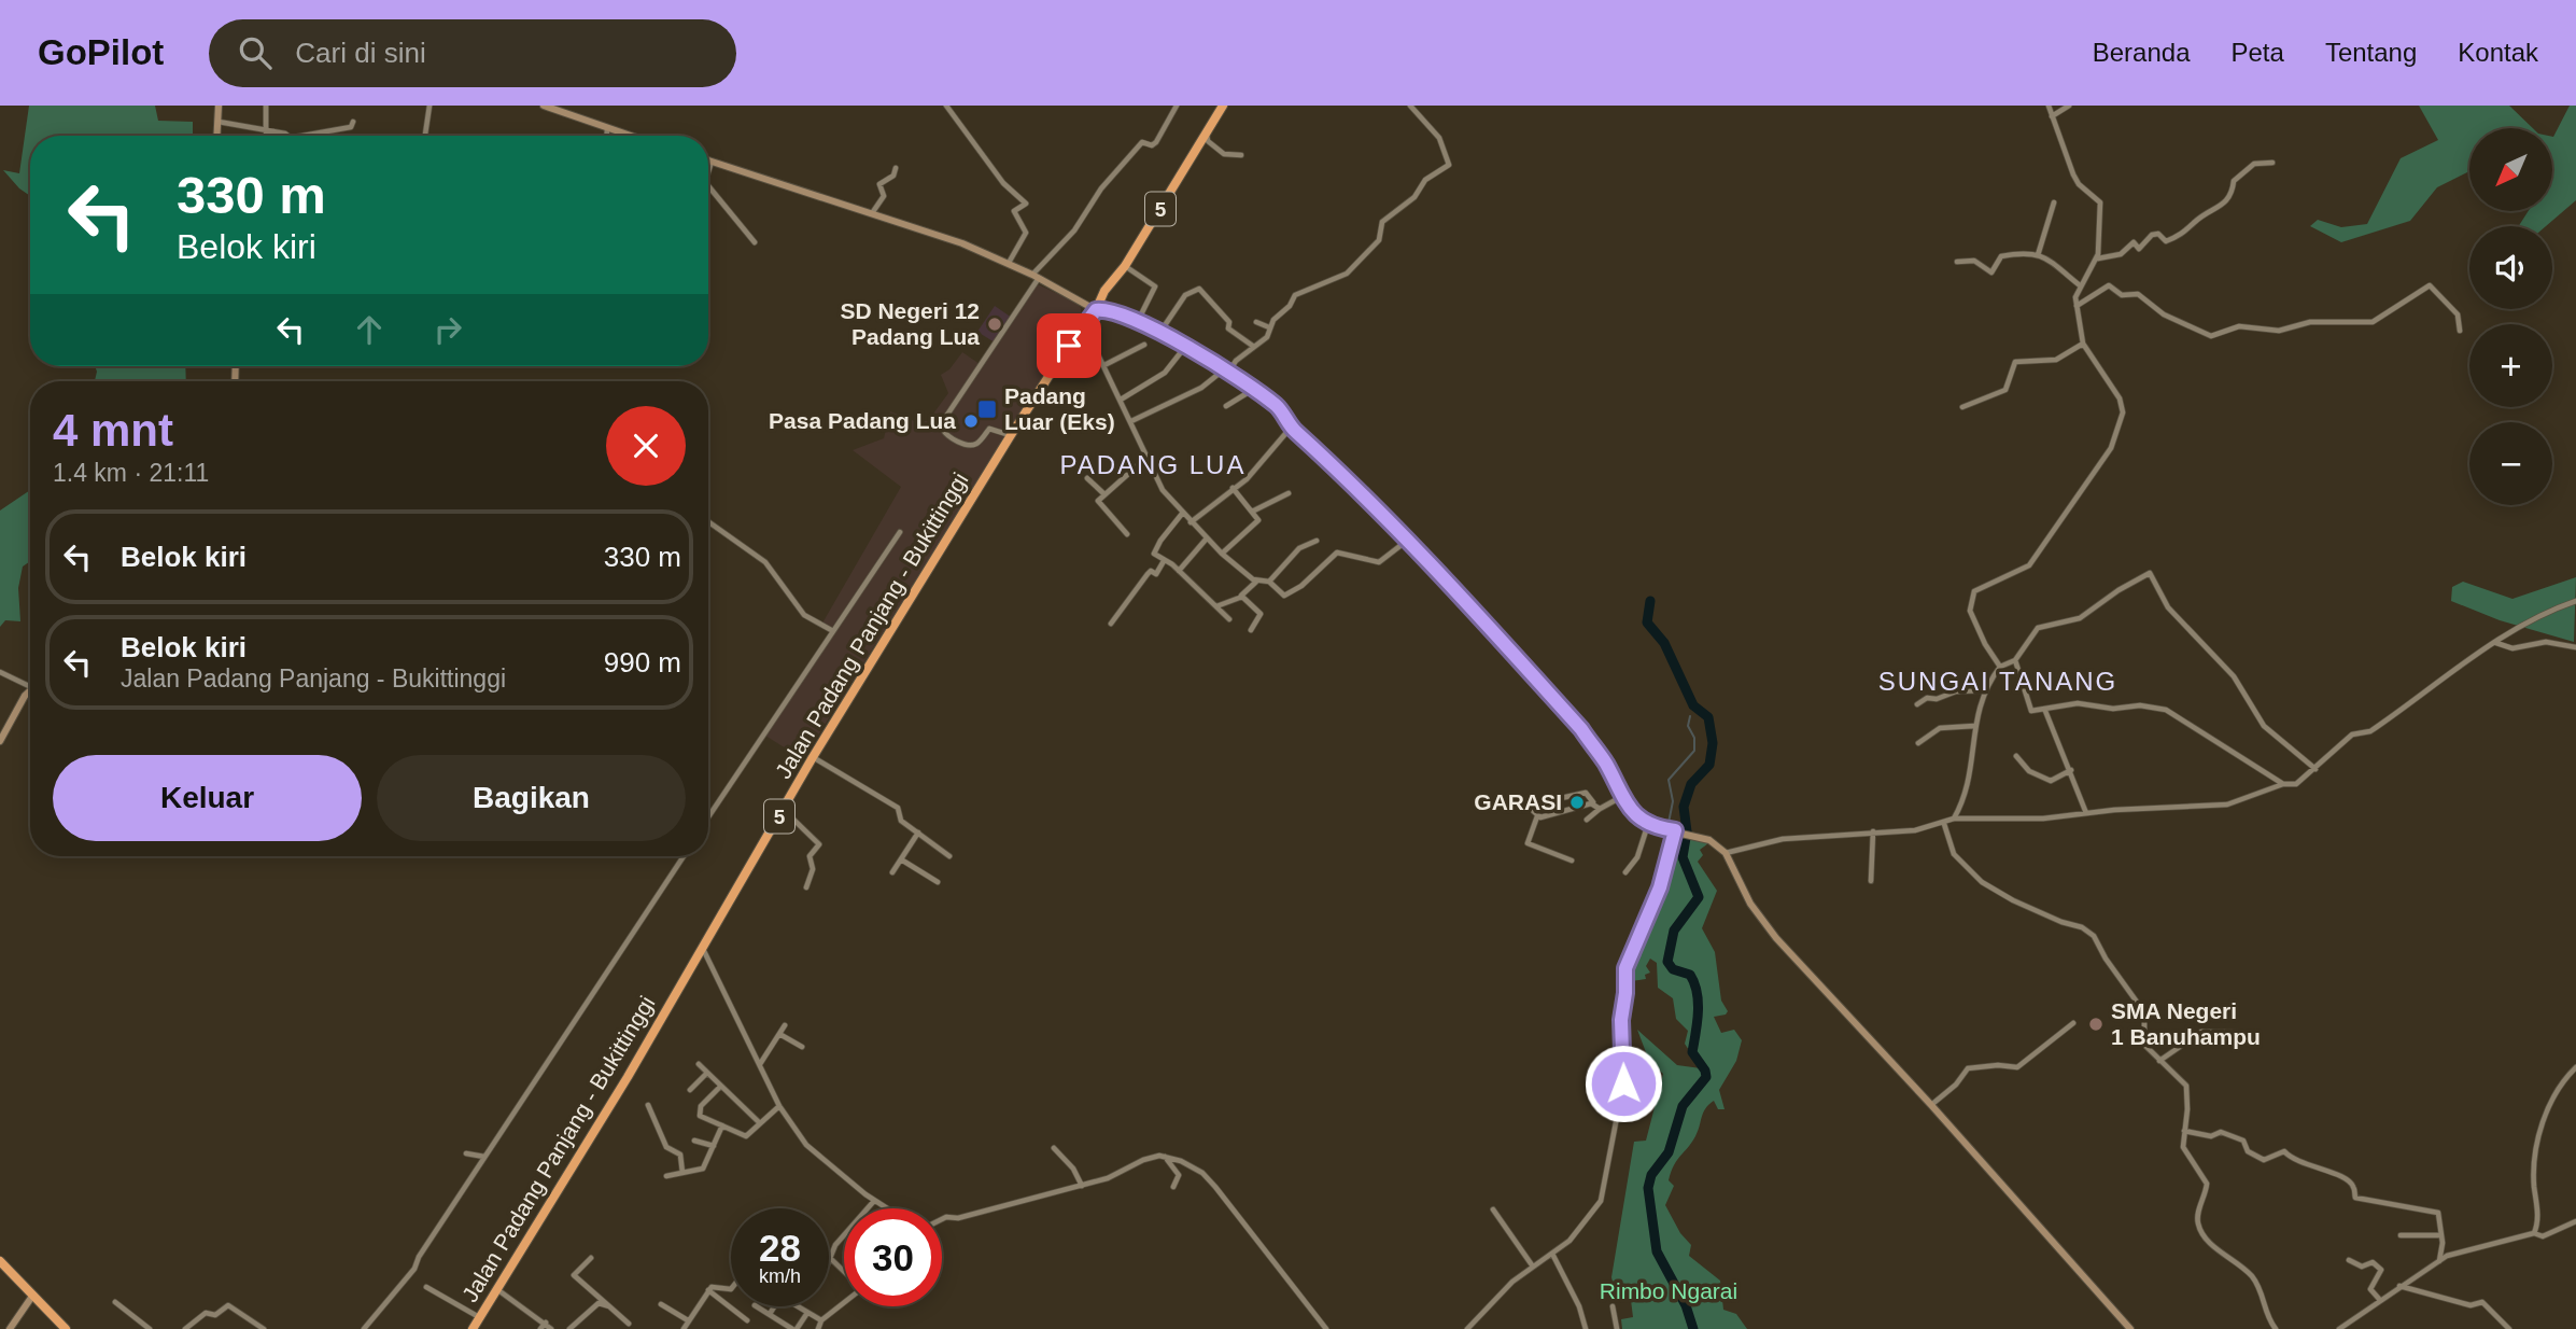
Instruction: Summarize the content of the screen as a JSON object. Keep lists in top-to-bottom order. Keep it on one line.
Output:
{"streets":{"highway":["5","Jalan Padang Panjang - Bukittinggi"]},"districts":["PADANG LUA","SUNGAI TANANG"],"parks":["Rimbo Ngarai"],"places":{"other":["SD Negeri 12 Padang Lua","Pasa Padang Lua","GARASI","SMA Negeri 1 Banuhampu"],"transit":["Padang Luar (Eks)"]},"north":"bottom left","page":{"header":"GoPilot","search":"Cari di sini","nav":["Beranda","Peta","Tentang","Kontak"],"map_buttons":["+","−"],"turn":["330 m","Belok kiri"],"heading":["4 mnt","1.4 km · 21:11"],"list":[{"name":"Belok kiri","value":"330 m"},{"name":"Belok kiri","note":"Jalan Padang Panjang - Bukittinggi","value":"990 m"}],"buttons":["Keluar","Bagikan"],"speed":"28 km/h","limit":"30"}}
